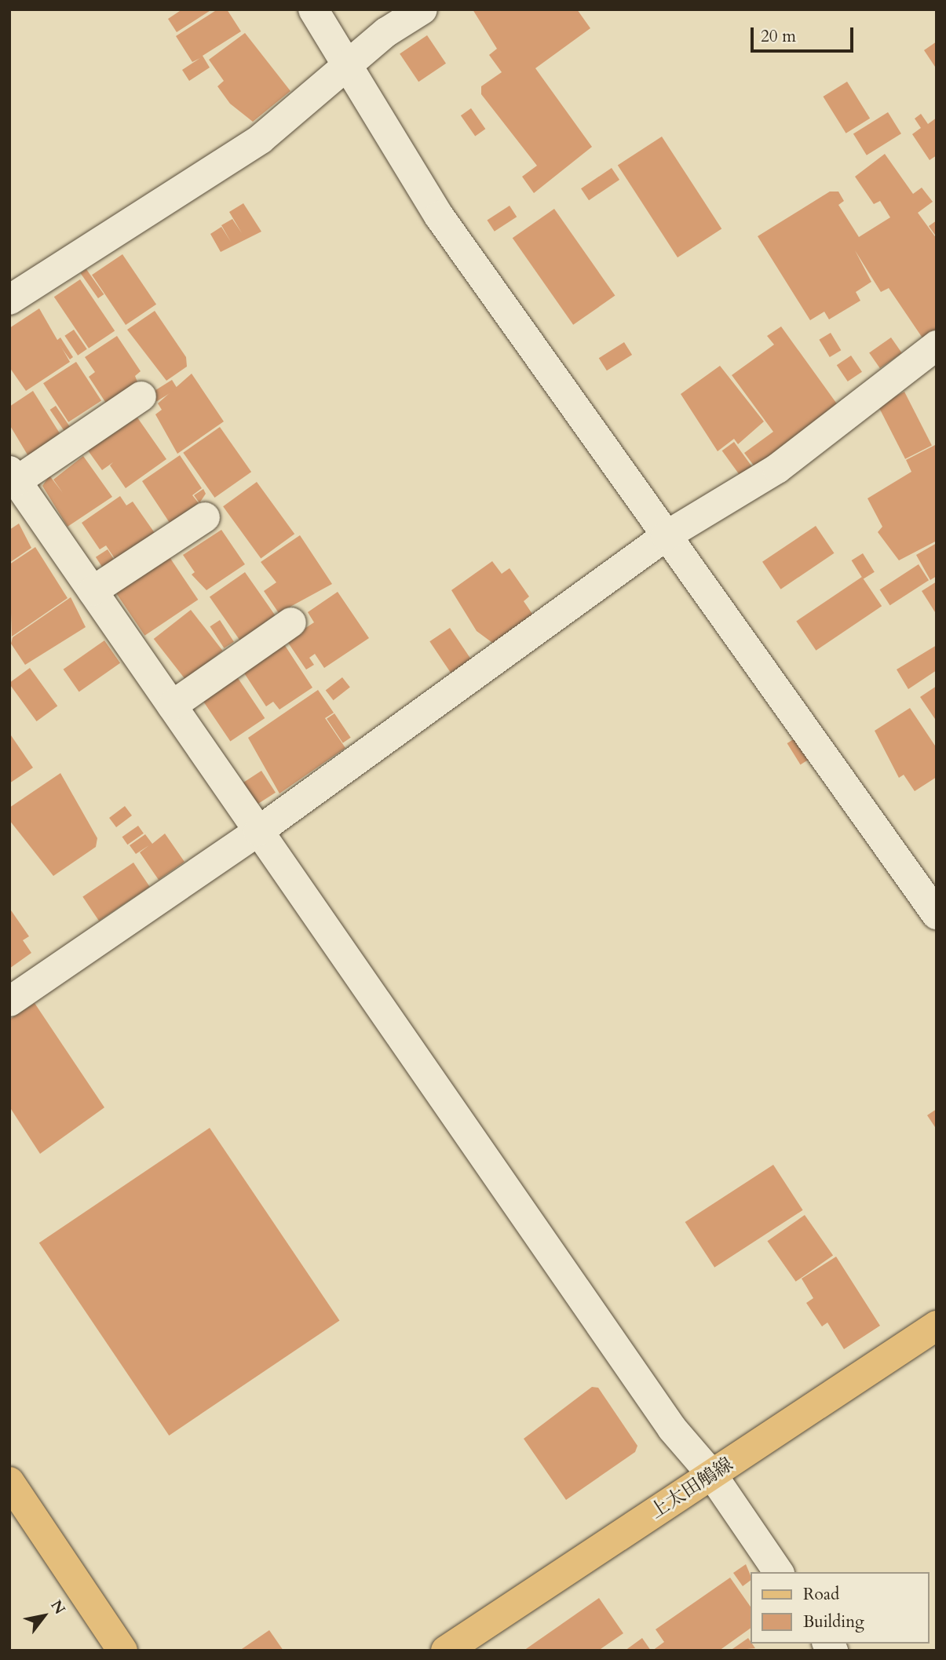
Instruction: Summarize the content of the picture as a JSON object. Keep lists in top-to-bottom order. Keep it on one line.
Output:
{"streets":{"main road":["上太田鵤線"]},"legend":["Road","Building"],"scale_bar":"20 m","north":"top right"}
